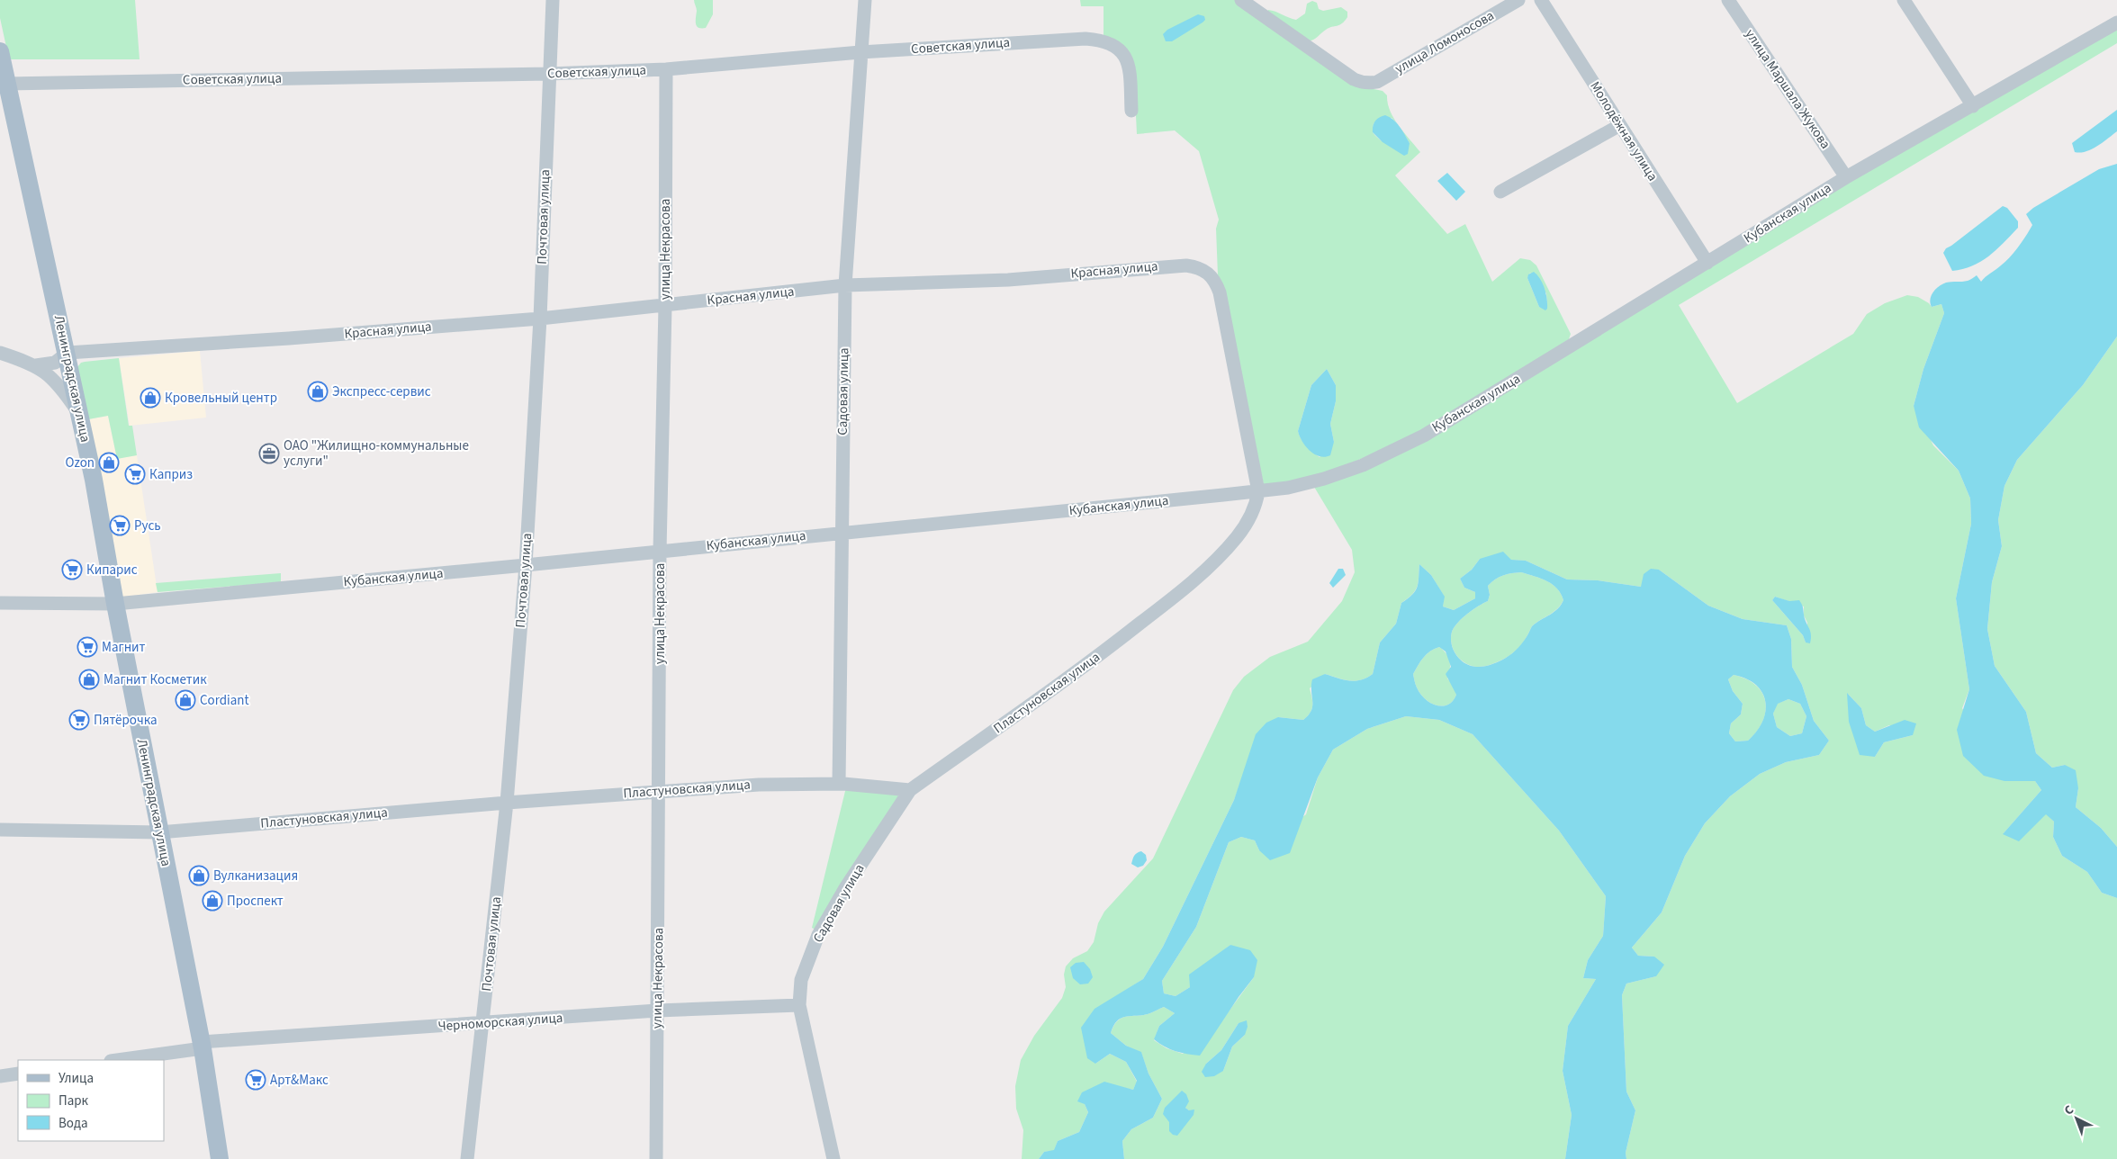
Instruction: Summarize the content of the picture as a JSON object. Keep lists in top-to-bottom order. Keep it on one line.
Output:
{"streets":{"main road":["Ленинградская улица"],"street":["улица Ломоносова","Советская улица","улица Маршала Жукова","Молодёжная улица","Кубанская улица","Почтовая улица","улица Некрасова","Красная улица","Садовая улица","Пластуновская улица","Черноморская улица"]},"crossings":[["Советская улица","Почтовая улица"],["Советская улица","улица Некрасова"],["Советская улица","Ленинградская улица"],["Советская улица","Садовая улица"],["улица Маршала Жукова","Кубанская улица"],["Молодёжная улица","Кубанская улица"],["Кубанская улица","Почтовая улица"],["Кубанская улица","улица Некрасова"],["Кубанская улица","Красная улица"],["Кубанская улица","Ленинградская улица"],["Кубанская улица","Садовая улица"],["Кубанская улица","Пластуновская улица"],["Почтовая улица","Красная улица"],["Почтовая улица","Пластуновская улица"],["Почтовая улица","Черноморская улица"],["улица Некрасова","Красная улица"],["улица Некрасова","Пластуновская улица"],["улица Некрасова","Черноморская улица"],["Красная улица","Ленинградская улица"],["Красная улица","Садовая улица"],["Красная улица","Пластуновская улица"],["Ленинградская улица","Пластуновская улица"],["Ленинградская улица","Черноморская улица"],["Садовая улица","Пластуновская улица"],["Садовая улица","Черноморская улица"]],"places":{"shop":["Экспресс-сервис","Кровельный центр","Ozon","Магнит Косметик","Cordiant","Вулканизация","Проспект"],"office":["ОАО \"Жилищно-коммунальные услуги\""],"supermarket":["Каприз","Русь","Кипарис","Магнит","Пятёрочка","Арт&Макс"]},"legend":["Улица","Парк","Вода"],"north":"top left"}
